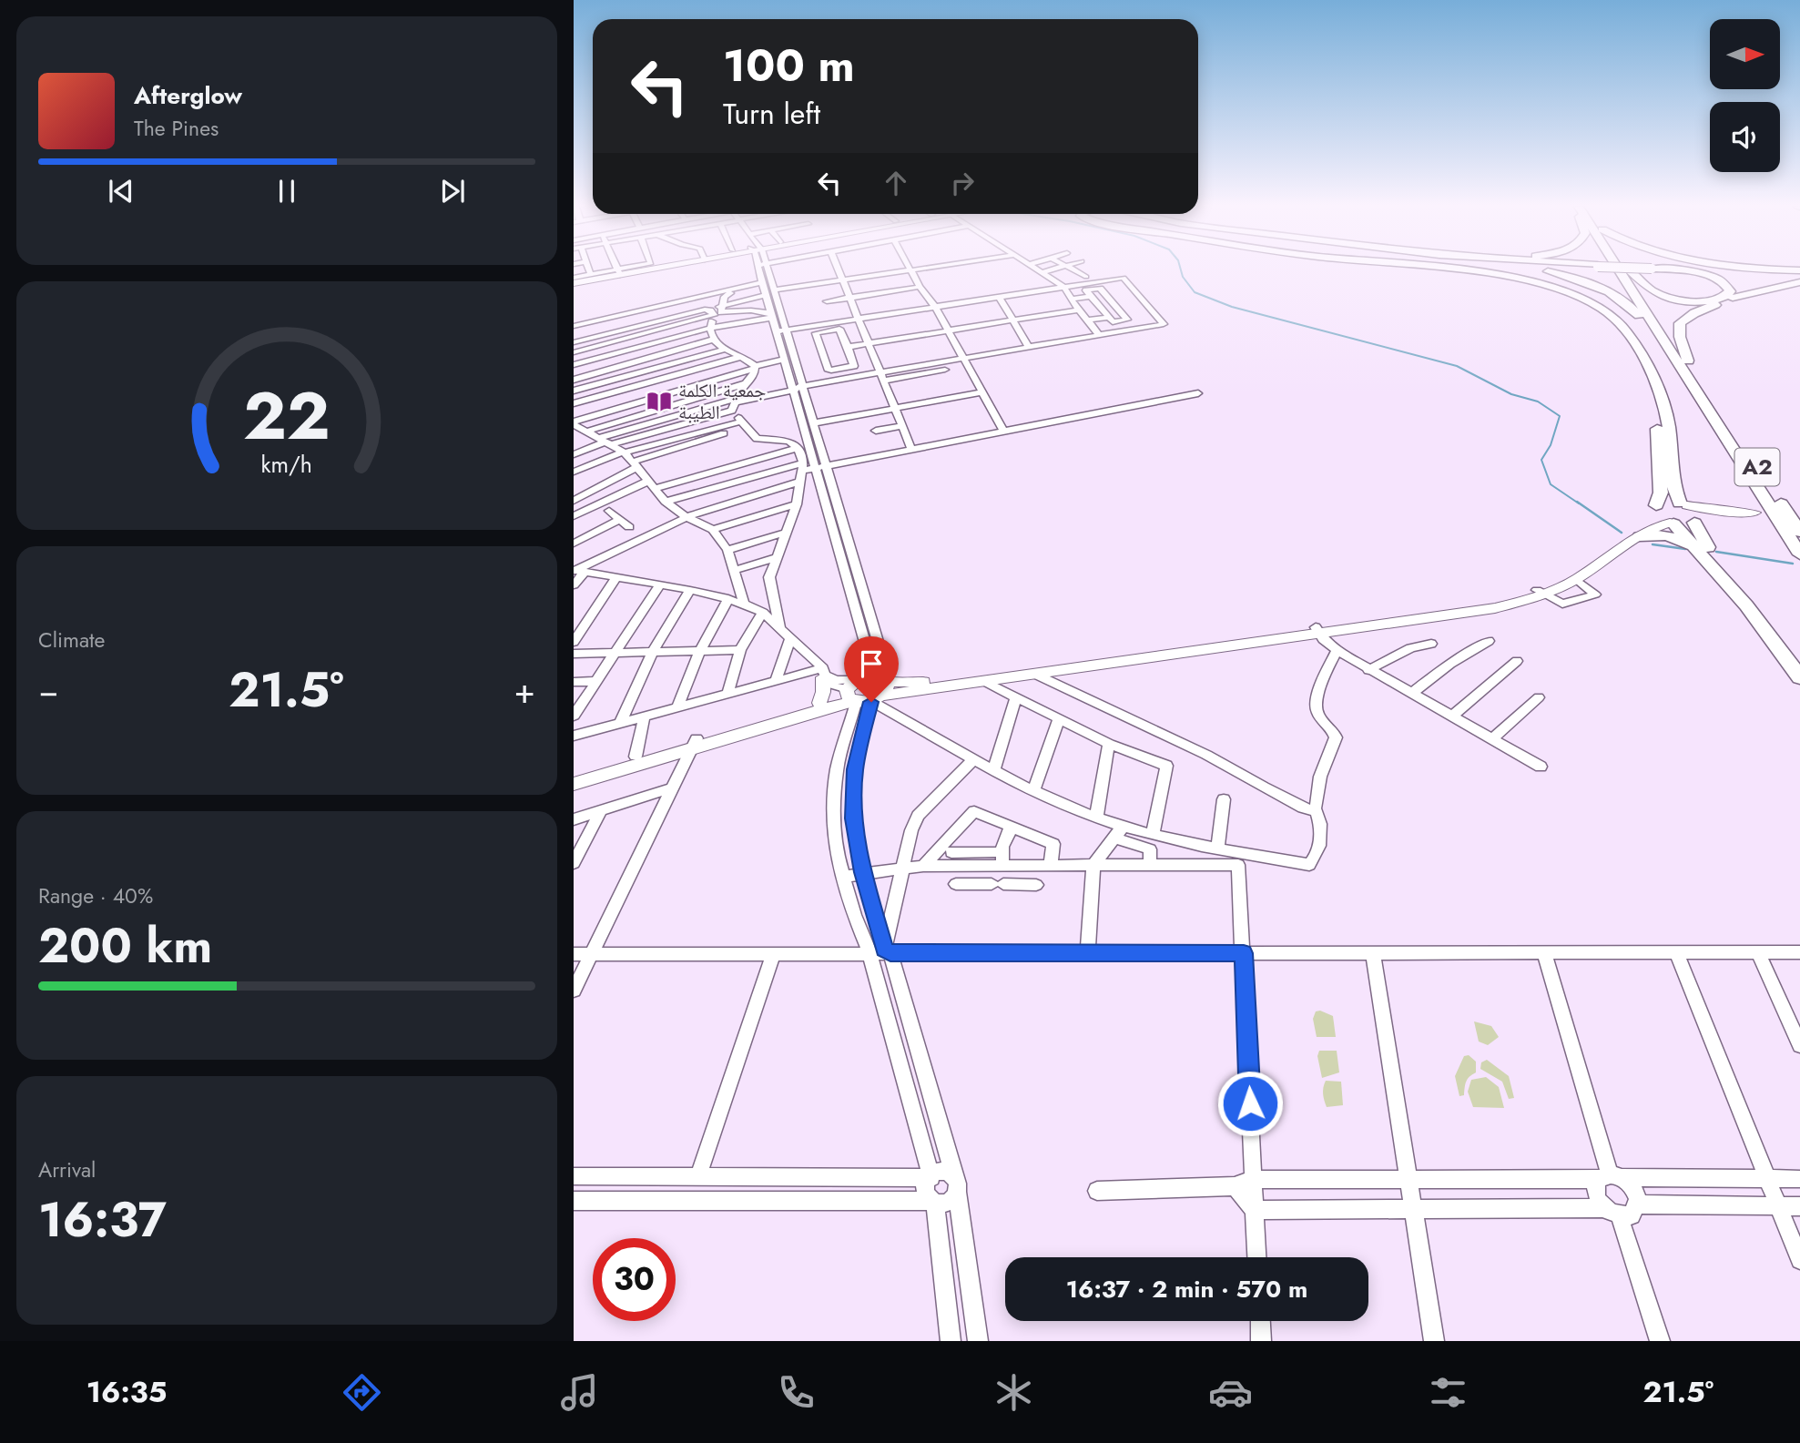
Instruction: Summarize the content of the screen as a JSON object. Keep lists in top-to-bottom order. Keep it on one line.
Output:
{"streets":{"highway":["A2"]},"places":{"library":["جمعية الكلمة الطيبة"]},"north":"right","page":{"turn":["100 m","Turn left"],"song":["Afterglow","The Pines"],"tile":["Climate",["Range · 40%","200 km"],["Arrival","16:37"]],"heat":["−","21.5°","+"],"limit":"30","trip":"16:37 · 2 min · 570 m","tabs":["16:35","21.5°"],"gauge":["22","km/h"]}}
